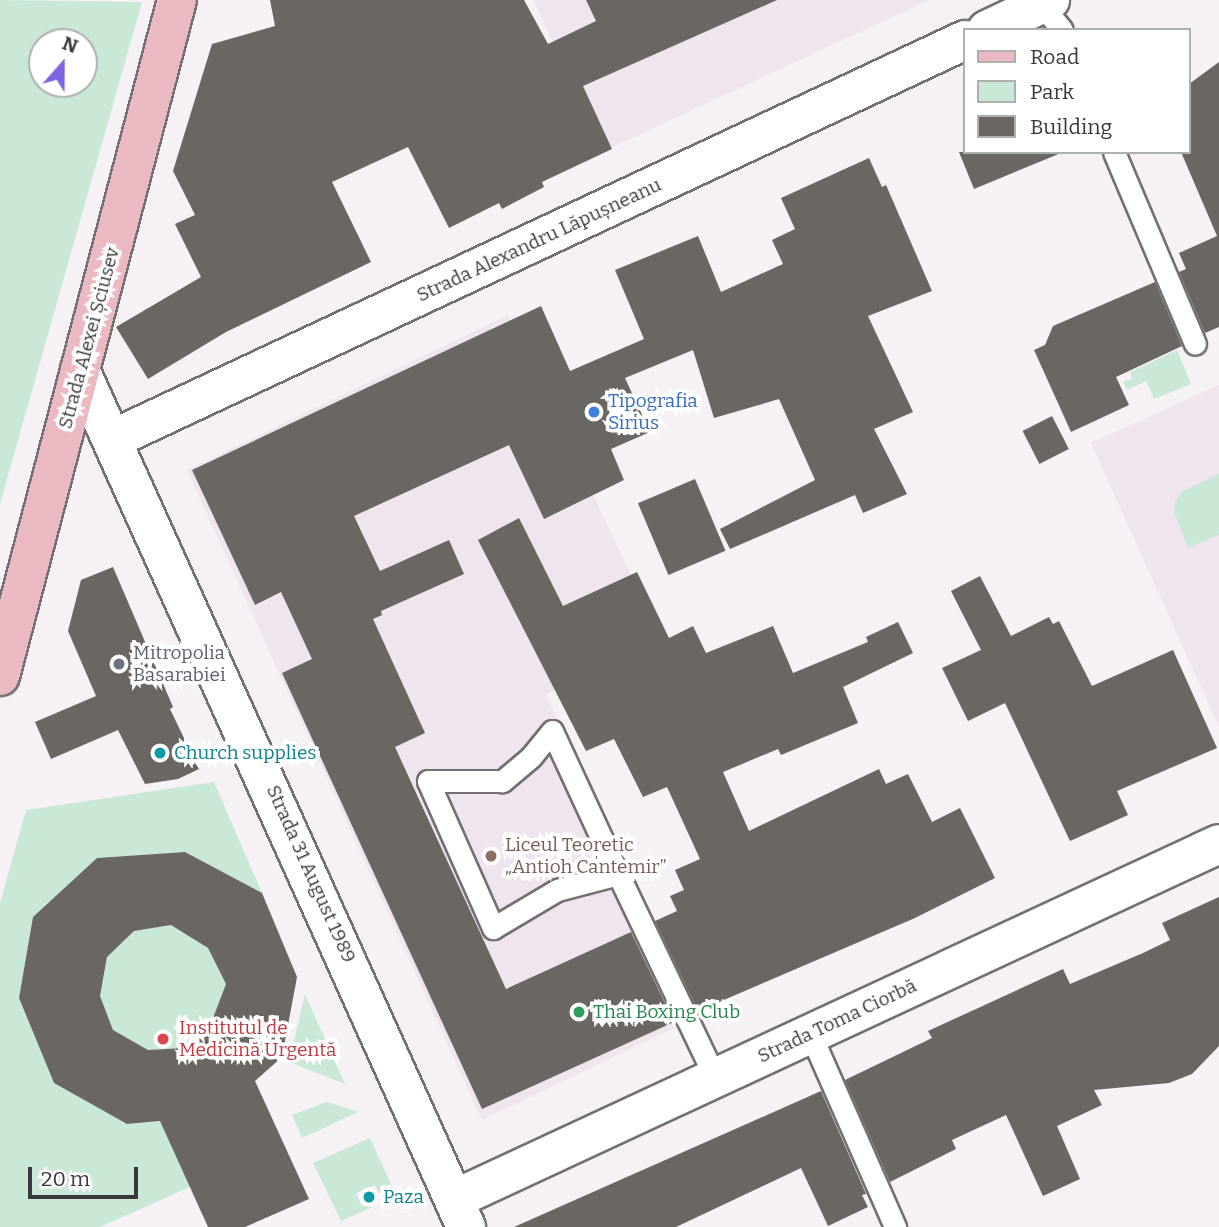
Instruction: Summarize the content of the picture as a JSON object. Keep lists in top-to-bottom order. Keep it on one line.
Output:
{"streets":{"main road":["Strada Alexei Șciusev"],"street":["Strada Alexandru Lăpușneanu","Strada 31 August 1989","Strada Toma Ciorbă"]},"crossings":[["Strada Alexandru Lăpușneanu","Strada 31 August 1989"],["Strada Alexei Șciusev","Strada 31 August 1989"],["Strada 31 August 1989","Strada Toma Ciorbă"]],"places":["Tipografia Sirius","Mitropolia Basarabiei","Church supplies","Liceul Teoretic „Antioh Cantemir”","Thai Boxing Club","Institutul de Medicină Urgentă","Paza"],"legend":["Road","Park","Building"],"scale_bar":"20 m","north":"top"}
